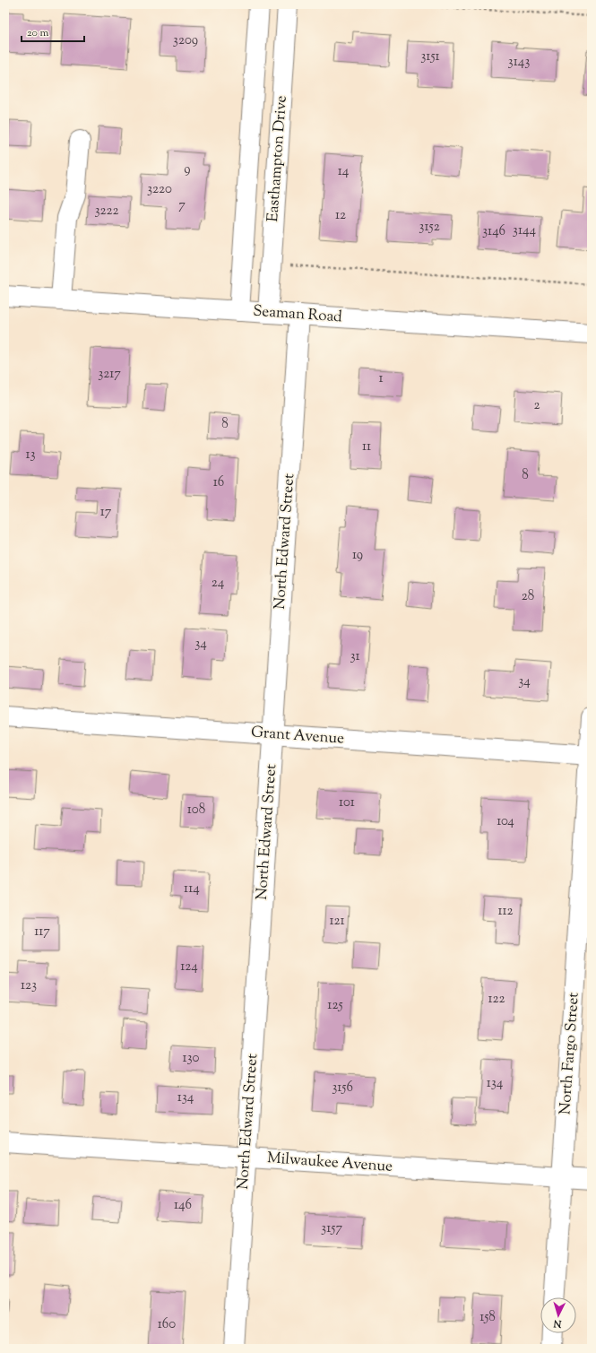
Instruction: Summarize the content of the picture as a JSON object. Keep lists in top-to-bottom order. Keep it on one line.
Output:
{"streets":{"street":["Easthampton Drive","Seaman Road","North Edward Street","Grant Avenue","North Fargo Street","Milwaukee Avenue"]},"crossings":[["Easthampton Drive","Seaman Road"],["Seaman Road","North Edward Street"],["North Edward Street","Grant Avenue"],["North Edward Street","Milwaukee Avenue"],["Grant Avenue","North Fargo Street"],["North Fargo Street","Milwaukee Avenue"]],"house_numbers":["3209","3151","3143","9","14","3220","7","3222","12","3152","3144","3146","3217","1","2","8","11","13","8","16","17","19","24","28","34","31","34","101","108","104","114","112","121","117","124","123","122","125","130","134","3156","134","146","3157","158","160"],"scale_bar":"20 m","north":"bottom"}
